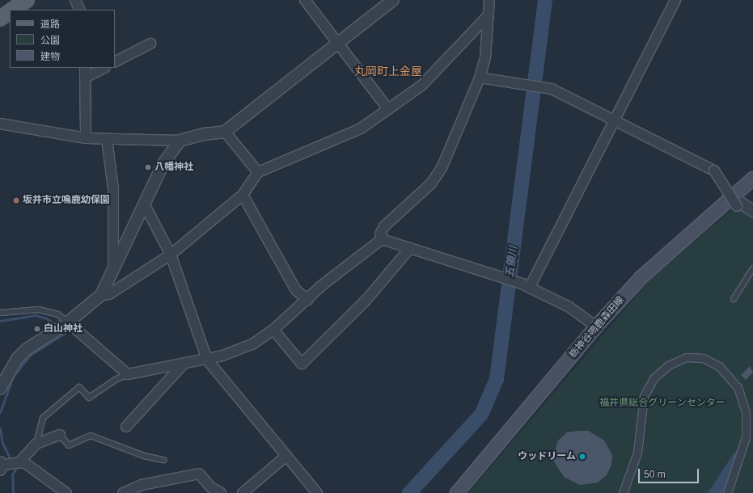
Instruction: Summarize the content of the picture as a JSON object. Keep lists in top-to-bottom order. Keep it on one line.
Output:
{"streets":{"main road":["栃神谷鳴鹿森田線"]},"districts":["丸岡町上金屋"],"water":["五領川"],"parks":["福井県総合グリーンセンター"],"places":["八幡神社","坂井市立鳴鹿幼保園","白山神社","ウッドリーム"],"legend":["道路","公園","建物"],"scale_bar":"50 m"}
